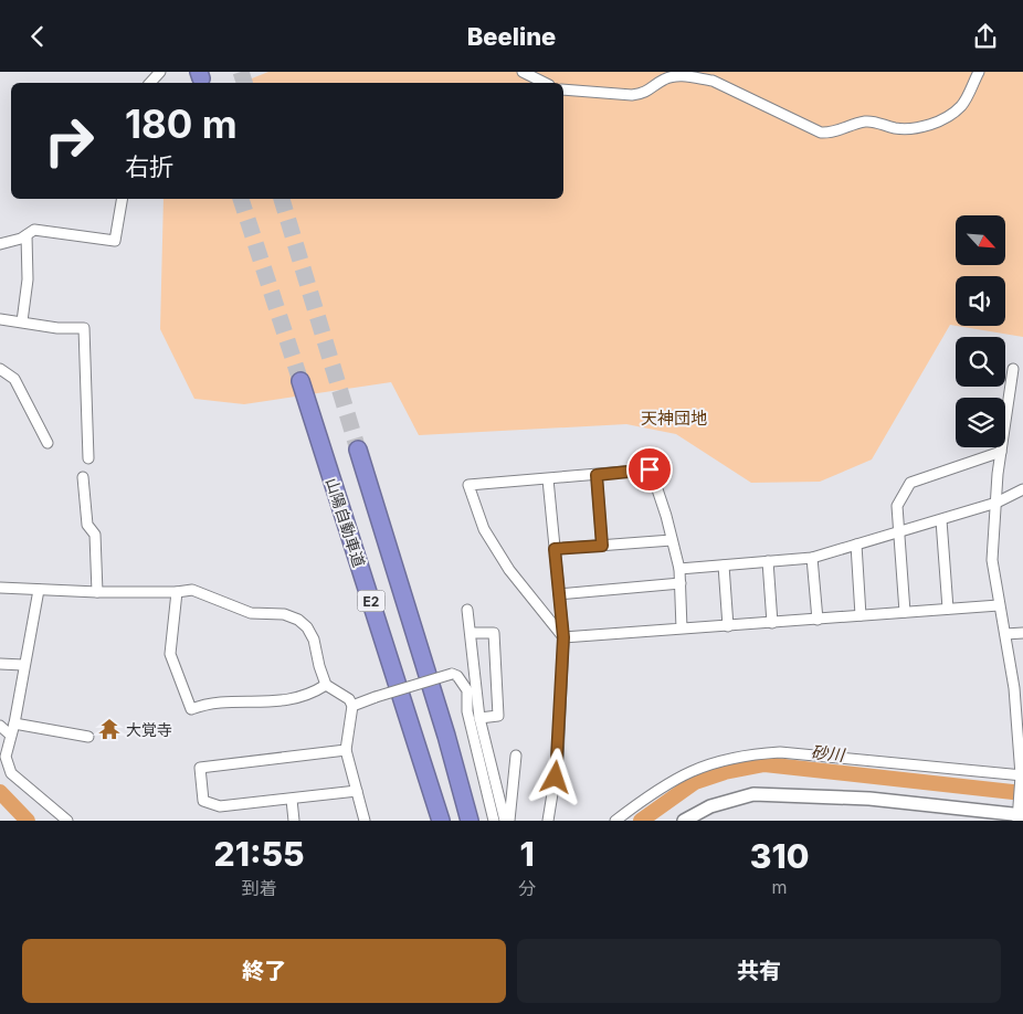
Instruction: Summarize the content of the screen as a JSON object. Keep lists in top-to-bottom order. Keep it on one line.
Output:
{"streets":{"highway":["山陽自動車道","E2"]},"districts":["天神団地"],"water":["砂川"],"places":{"temple":["大覚寺"]},"north":"bottom right","page":{"header":"Beeline","turn":["180 m","右折"],"eta":["21:55","到着","1","分","310","m"],"buttons":["終了","共有"]}}
